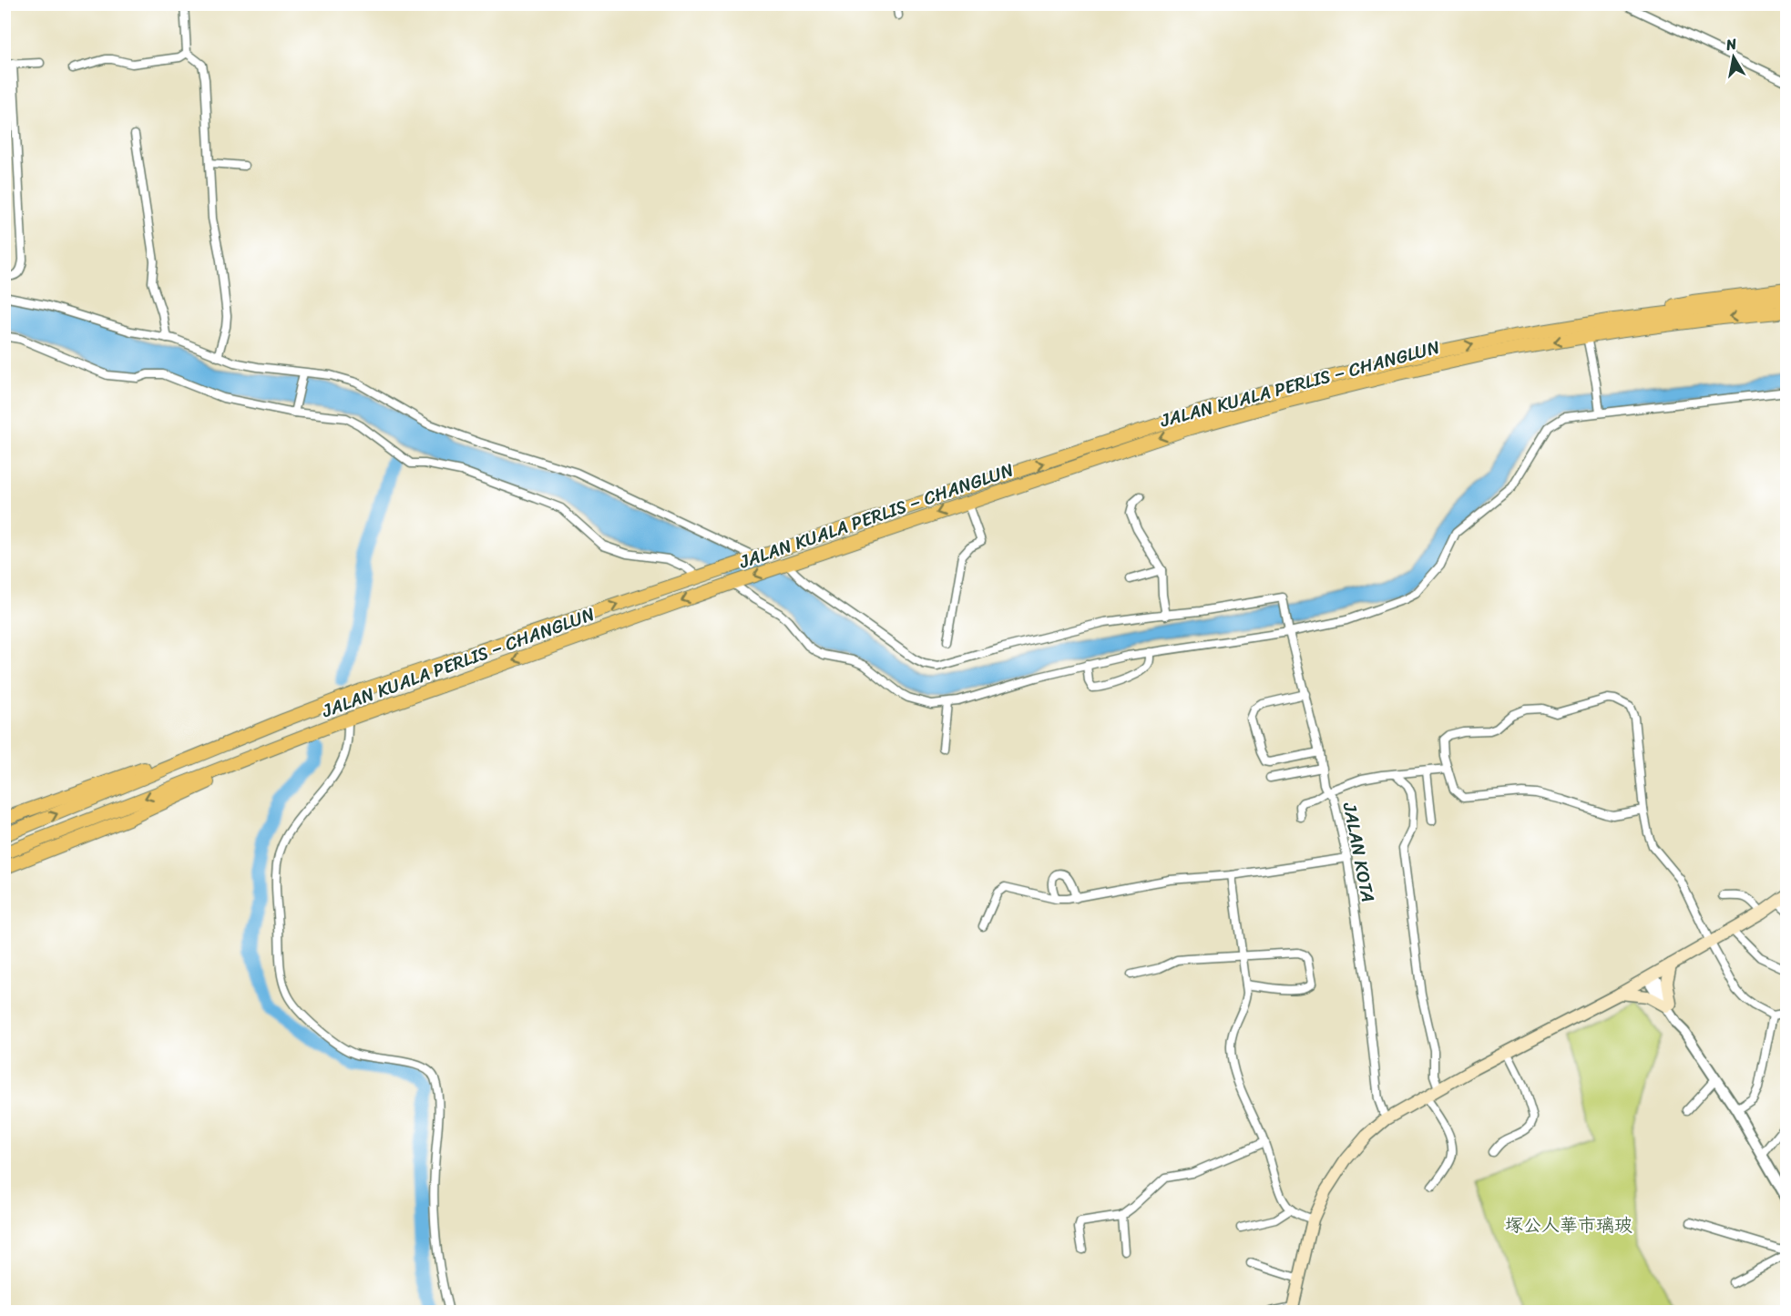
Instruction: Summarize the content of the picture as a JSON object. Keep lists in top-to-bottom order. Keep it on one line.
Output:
{"streets":{"highway":["JALAN KUALA PERLIS – CHANGLUN"],"street":["JALAN KOTA"]},"parks":["塚公人華市璃玻"],"north":"top"}
